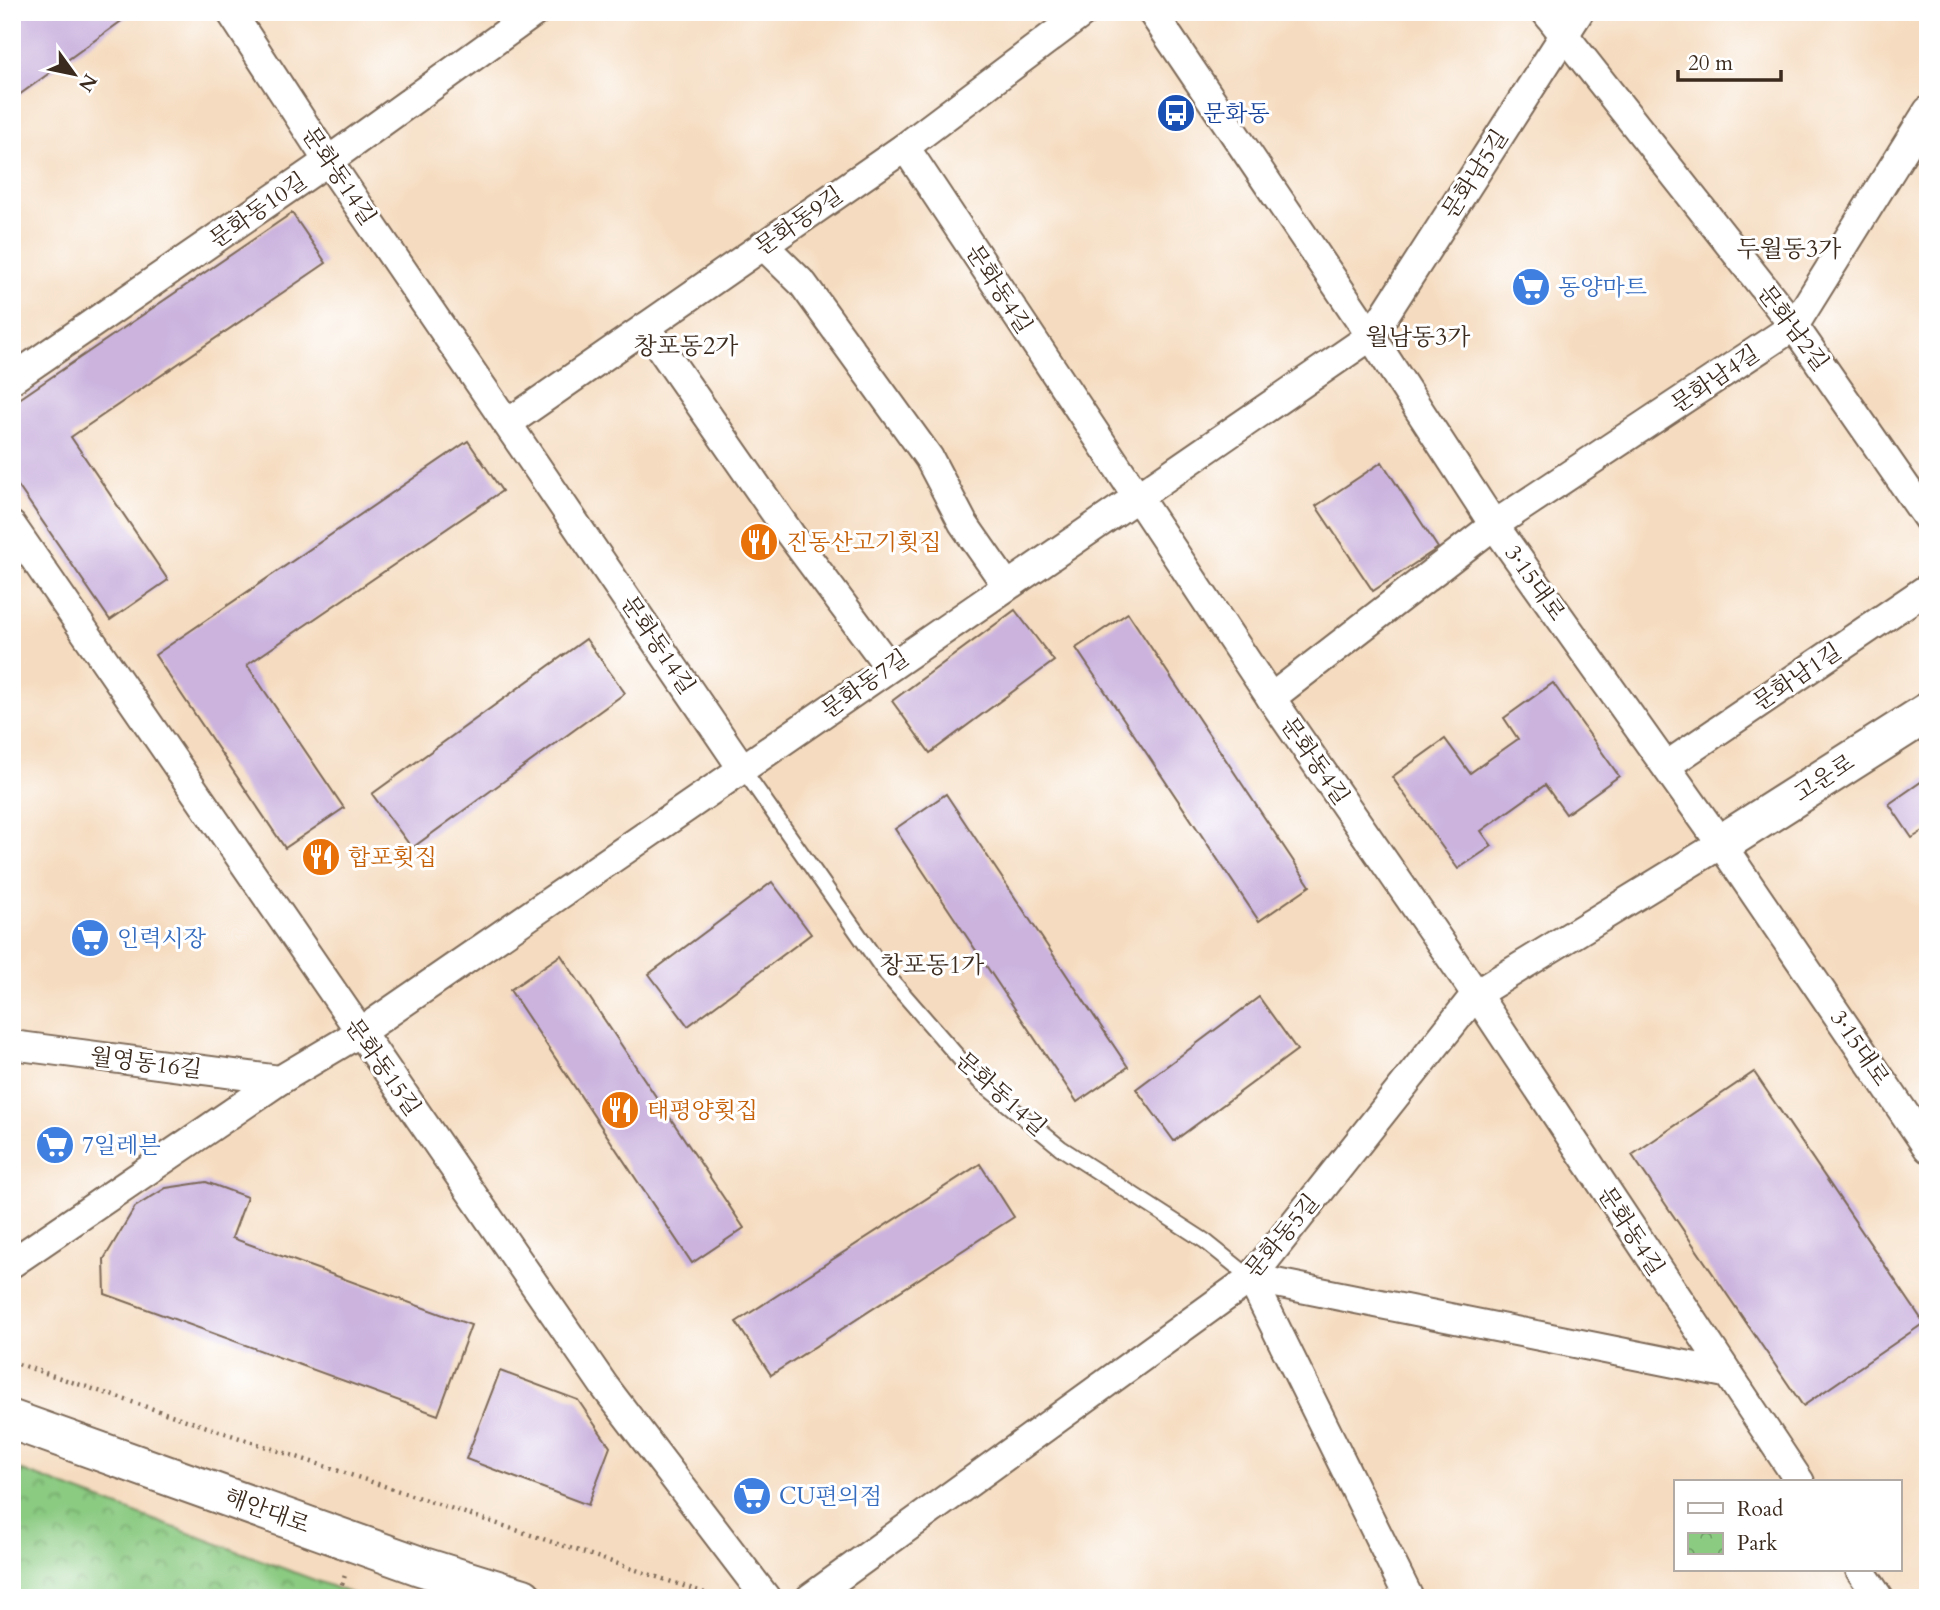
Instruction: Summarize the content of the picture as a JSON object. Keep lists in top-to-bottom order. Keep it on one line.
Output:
{"streets":{"main road":["고운로","해안대로"],"street":["문화남5길","문화동14길","문화동10길","문화동9길","문화동4길","문화남2길","문화남4길","3·15대로","문화남1길","문화동7길","월영동16길","문화동15길","문화동5길"]},"crossings":[["문화남5길","문화남2길"],["문화남5길","3·15대로"],["문화남5길","문화동7길"],["문화동14길","문화동10길"],["문화동14길","문화동9길"],["문화동14길","문화동7길"],["문화동14길","문화동5길"],["문화동9길","문화동4길"],["문화동4길","문화남4길"],["문화동4길","문화동7길"],["문화동4길","문화동5길"],["문화남2길","문화남4길"],["문화남4길","3·15대로"],["3·15대로","문화남1길"],["3·15대로","문화동7길"],["3·15대로","고운로"],["3·15대로","문화동5길"],["문화동7길","문화동15길"],["고운로","문화동5길"]],"districts":["두월동3가","월남동3가","창포동2가","창포동1가"],"places":{"bus stop":["문화동"],"supermarket":["동양마트","인력시장","7일레븐","CU편의점"],"restaurant":["진동산고기횟집","합포횟집","태평양횟집"]},"legend":["Road","Park"],"scale_bar":"20 m","north":"bottom right"}
